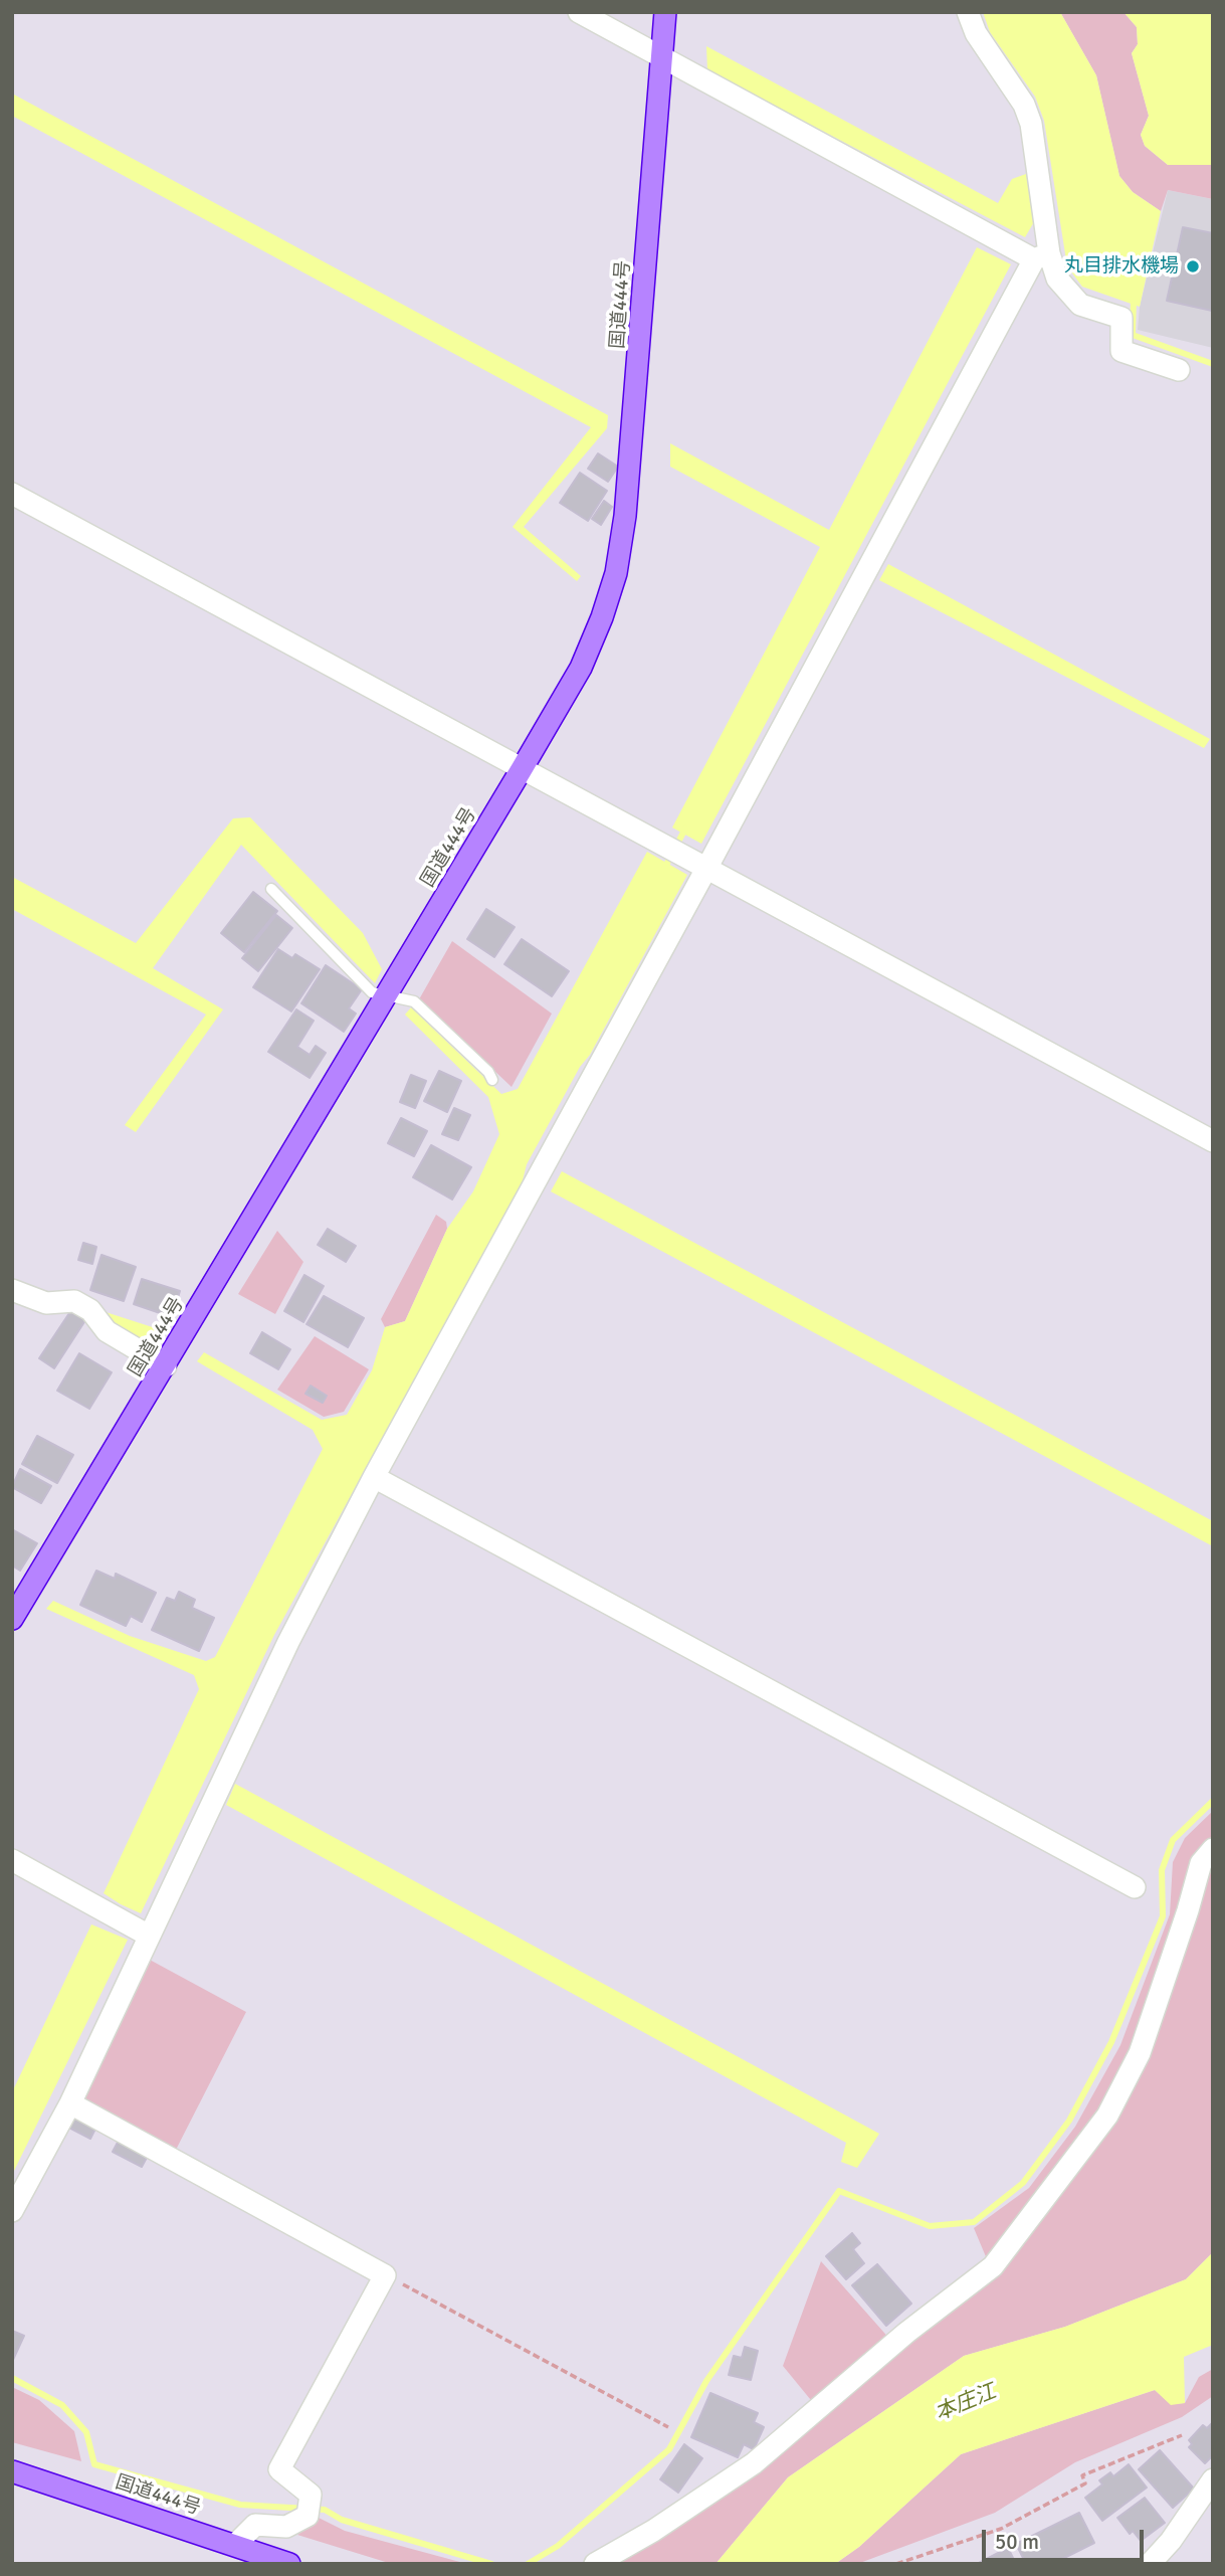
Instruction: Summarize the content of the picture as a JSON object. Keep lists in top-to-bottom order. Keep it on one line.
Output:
{"streets":{"highway":["国道444号"]},"water":["本庄江"],"places":["丸目排水機場"],"scale_bar":"50 m"}
